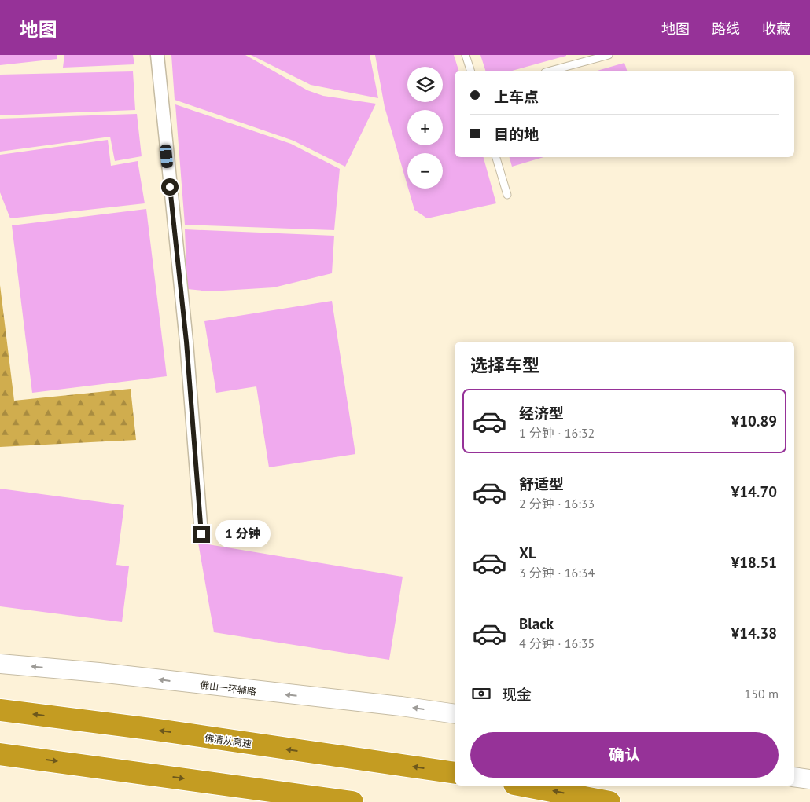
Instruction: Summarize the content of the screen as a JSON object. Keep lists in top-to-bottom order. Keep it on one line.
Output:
{"streets":{"highway":["佛清从高速"],"main road":["佛山一环辅路"]},"one_way":["佛山一环辅路"],"page":{"header":"地图","nav":["地图","路线","收藏"],"map_buttons":["+","−"],"banner":["上车点","目的地"],"heading":"选择车型","list":[{"name":"经济型","note":"1 分钟 · 16:32","value":"¥10.89"},{"name":"舒适型","note":"2 分钟 · 16:33","value":"¥14.70"},{"name":"XL","note":"3 分钟 · 16:34","value":"¥18.51"},{"name":"Black","note":"4 分钟 · 16:35","value":"¥14.38"}],"bubble":"1 分钟","pay":["现金","150 m"],"buttons":"确认"}}
